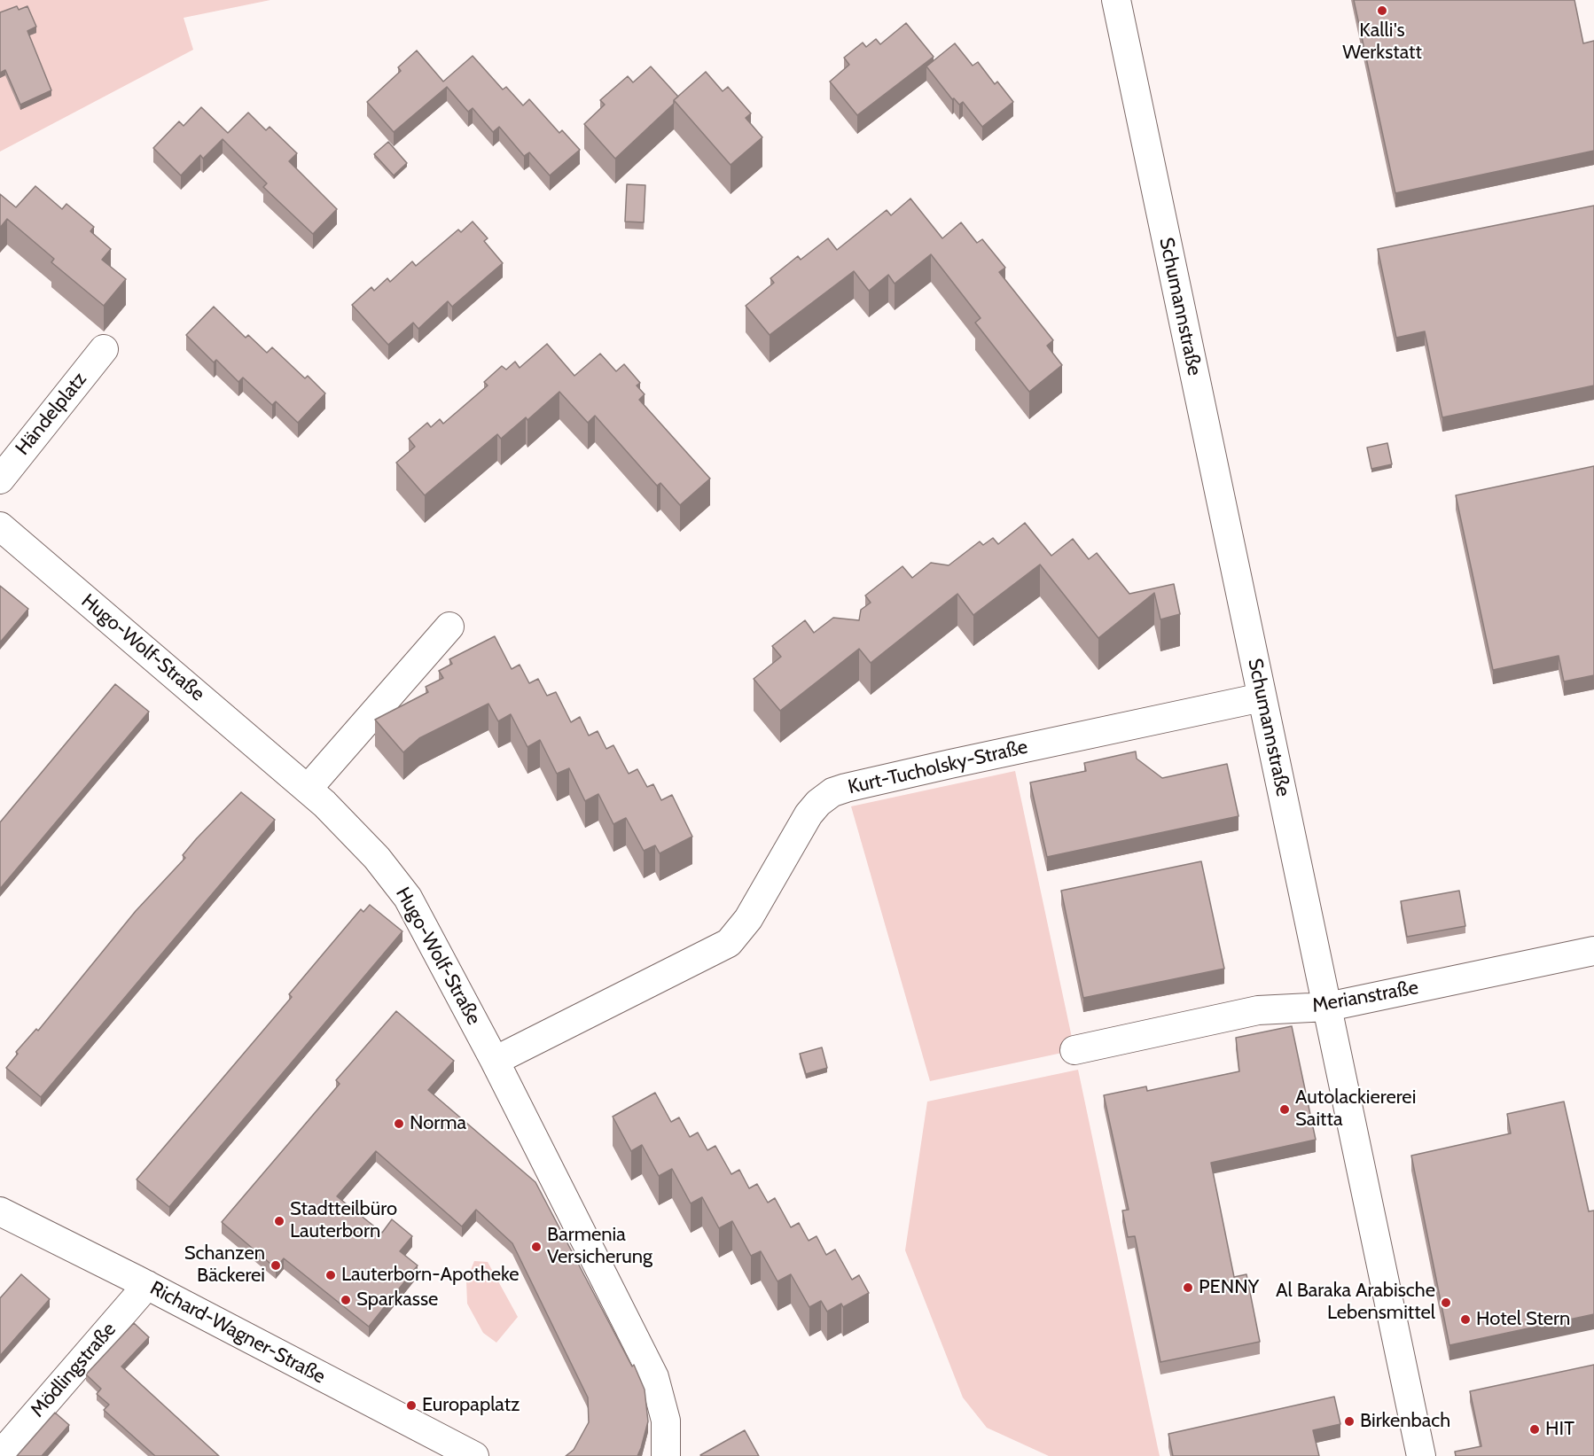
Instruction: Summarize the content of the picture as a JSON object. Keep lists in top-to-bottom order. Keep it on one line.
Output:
{"streets":{"street":["Schumannstraße","Händelplatz","Hugo-Wolf-Straße","Kurt-Tucholsky-Straße","Merianstraße","Richard-Wagner-Straße","Mödlingstraße"]},"crossings":[["Schumannstraße","Kurt-Tucholsky-Straße"],["Schumannstraße","Merianstraße"],["Hugo-Wolf-Straße","Kurt-Tucholsky-Straße"],["Richard-Wagner-Straße","Mödlingstraße"]],"places":["Kalli's Werkstatt","Autolackiererei Saitta","Norma","Stadtteilbüro Lauterborn","Barmenia Versicherung","Schanzen Bäckerei","Lauterborn-Apotheke","PENNY","Sparkasse","Al Baraka Arabische Lebensmittel","Hotel Stern","Europaplatz","Birkenbach","HIT"]}
